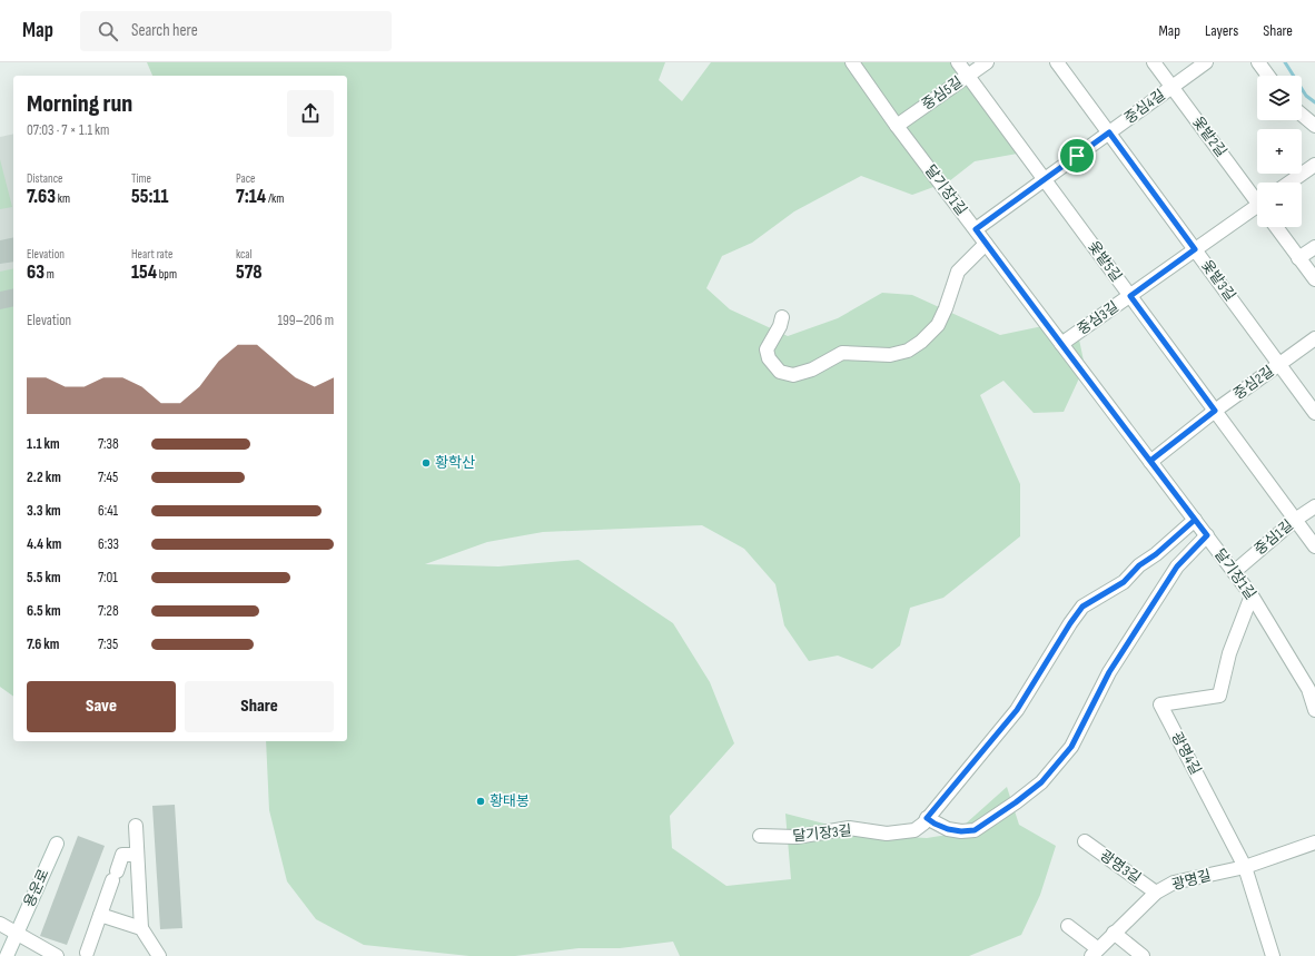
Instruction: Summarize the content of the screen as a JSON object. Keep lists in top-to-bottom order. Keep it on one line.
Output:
{"streets":{"street":["중심5길","중심4길","옻밭2길","달기장1길","옻밭5길","옻밭3길","중심3길","중심2길","중심1길","광명4길","달기장3길","광명3길","광명길","용운로"]},"crossings":[["중심5길","달기장1길"],["중심5길","옻밭5길"],["중심4길","옻밭2길"],["중심4길","달기장1길"],["중심4길","옻밭5길"],["중심4길","옻밭3길"],["달기장1길","중심3길"],["달기장1길","중심2길"],["달기장1길","중심1길"],["달기장1길","광명4길"],["달기장1길","달기장3길"],["옻밭5길","중심3길"],["옻밭5길","중심2길"],["옻밭5길","중심1길"],["옻밭3길","중심3길"],["옻밭3길","중심2길"],["광명4길","광명길"],["광명3길","광명길"]],"places":["황학산","황태봉"],"page":{"header":"Map","search":"Search here","nav":["Map","Layers","Share"],"map_buttons":["+","−"],"heading":["Morning run","07:03 · 7 × 1.1 km"],"stats":[["Distance","7.63 km"],["Time","55:11"],["Pace","7:14 /km"],["Elevation","63 m"],["Heart rate","154 bpm"],["kcal","578"]],"chart":["Elevation","199–206 m"],"list":[{"name":"1.1 km","note":"7:38"},{"name":"2.2 km","note":"7:45"},{"name":"3.3 km","note":"6:41"},{"name":"4.4 km","note":"6:33"},{"name":"5.5 km","note":"7:01"},{"name":"6.5 km","note":"7:28"},{"name":"7.6 km","note":"7:35"}],"buttons":["Save","Share"]}}
